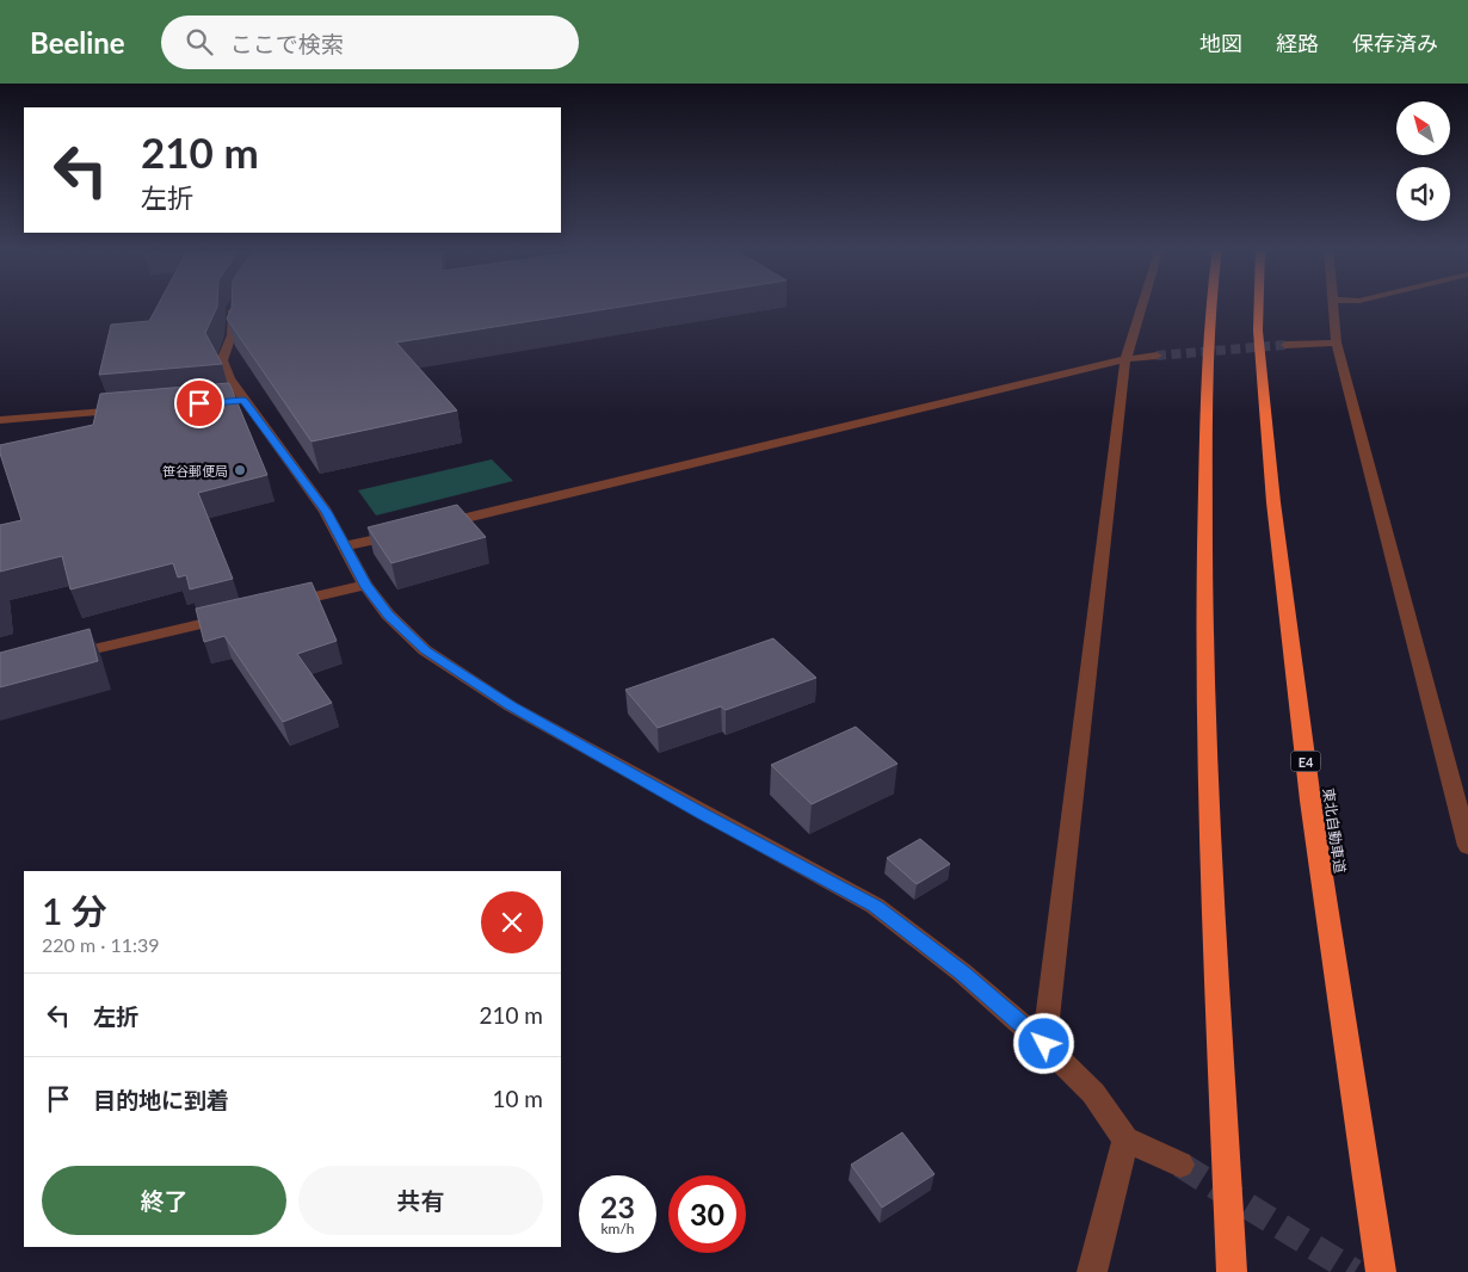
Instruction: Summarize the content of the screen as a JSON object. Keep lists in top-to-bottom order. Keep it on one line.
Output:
{"streets":{"highway":["E4","東北自動車道"]},"places":["笹谷郵便局"],"north":"top left","page":{"header":"Beeline","search":"ここで検索","nav":["地図","経路","保存済み"],"turn":["210 m","左折"],"heading":["1 分","220 m · 11:39"],"list":[{"name":"左折","value":"210 m"},{"name":"目的地に到着","value":"10 m"}],"buttons":["終了","共有"],"speed":"23 km/h","limit":"30"}}
